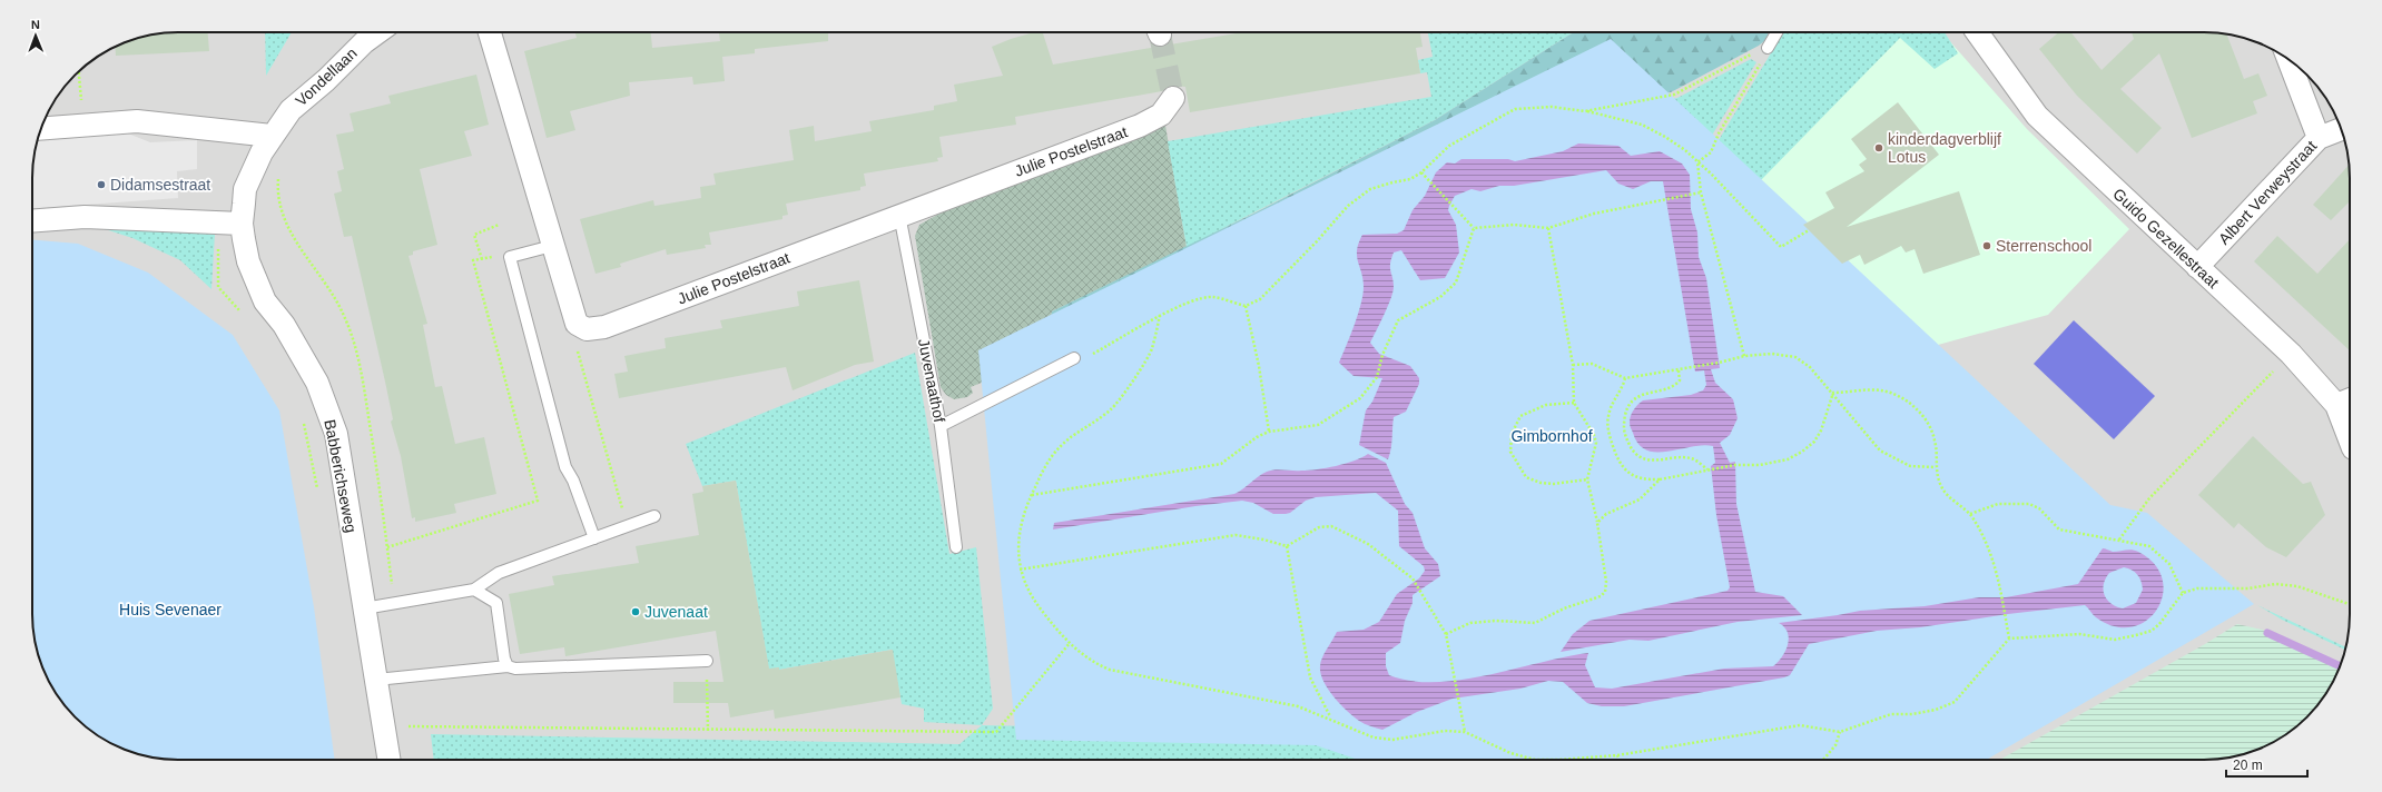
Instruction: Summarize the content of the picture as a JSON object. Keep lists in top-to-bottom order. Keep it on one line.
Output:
{"streets":{"street":["Vondellaan","Julie Postelstraat","Albert Verweystraat","Guido Gezellestraat","Babberichseweg"],"lane":["Juvenaathof"]},"crossings":[["Vondellaan","Babberichseweg"],["Julie Postelstraat","Juvenaathof"],["Albert Verweystraat","Guido Gezellestraat"]],"parks":["Gimbornhof","Huis Sevenaer"],"places":["kinderdagverblijf Lotus","Didamsestraat","Sterrenschool","Juvenaat"],"scale_bar":"20 m","north":"top"}
